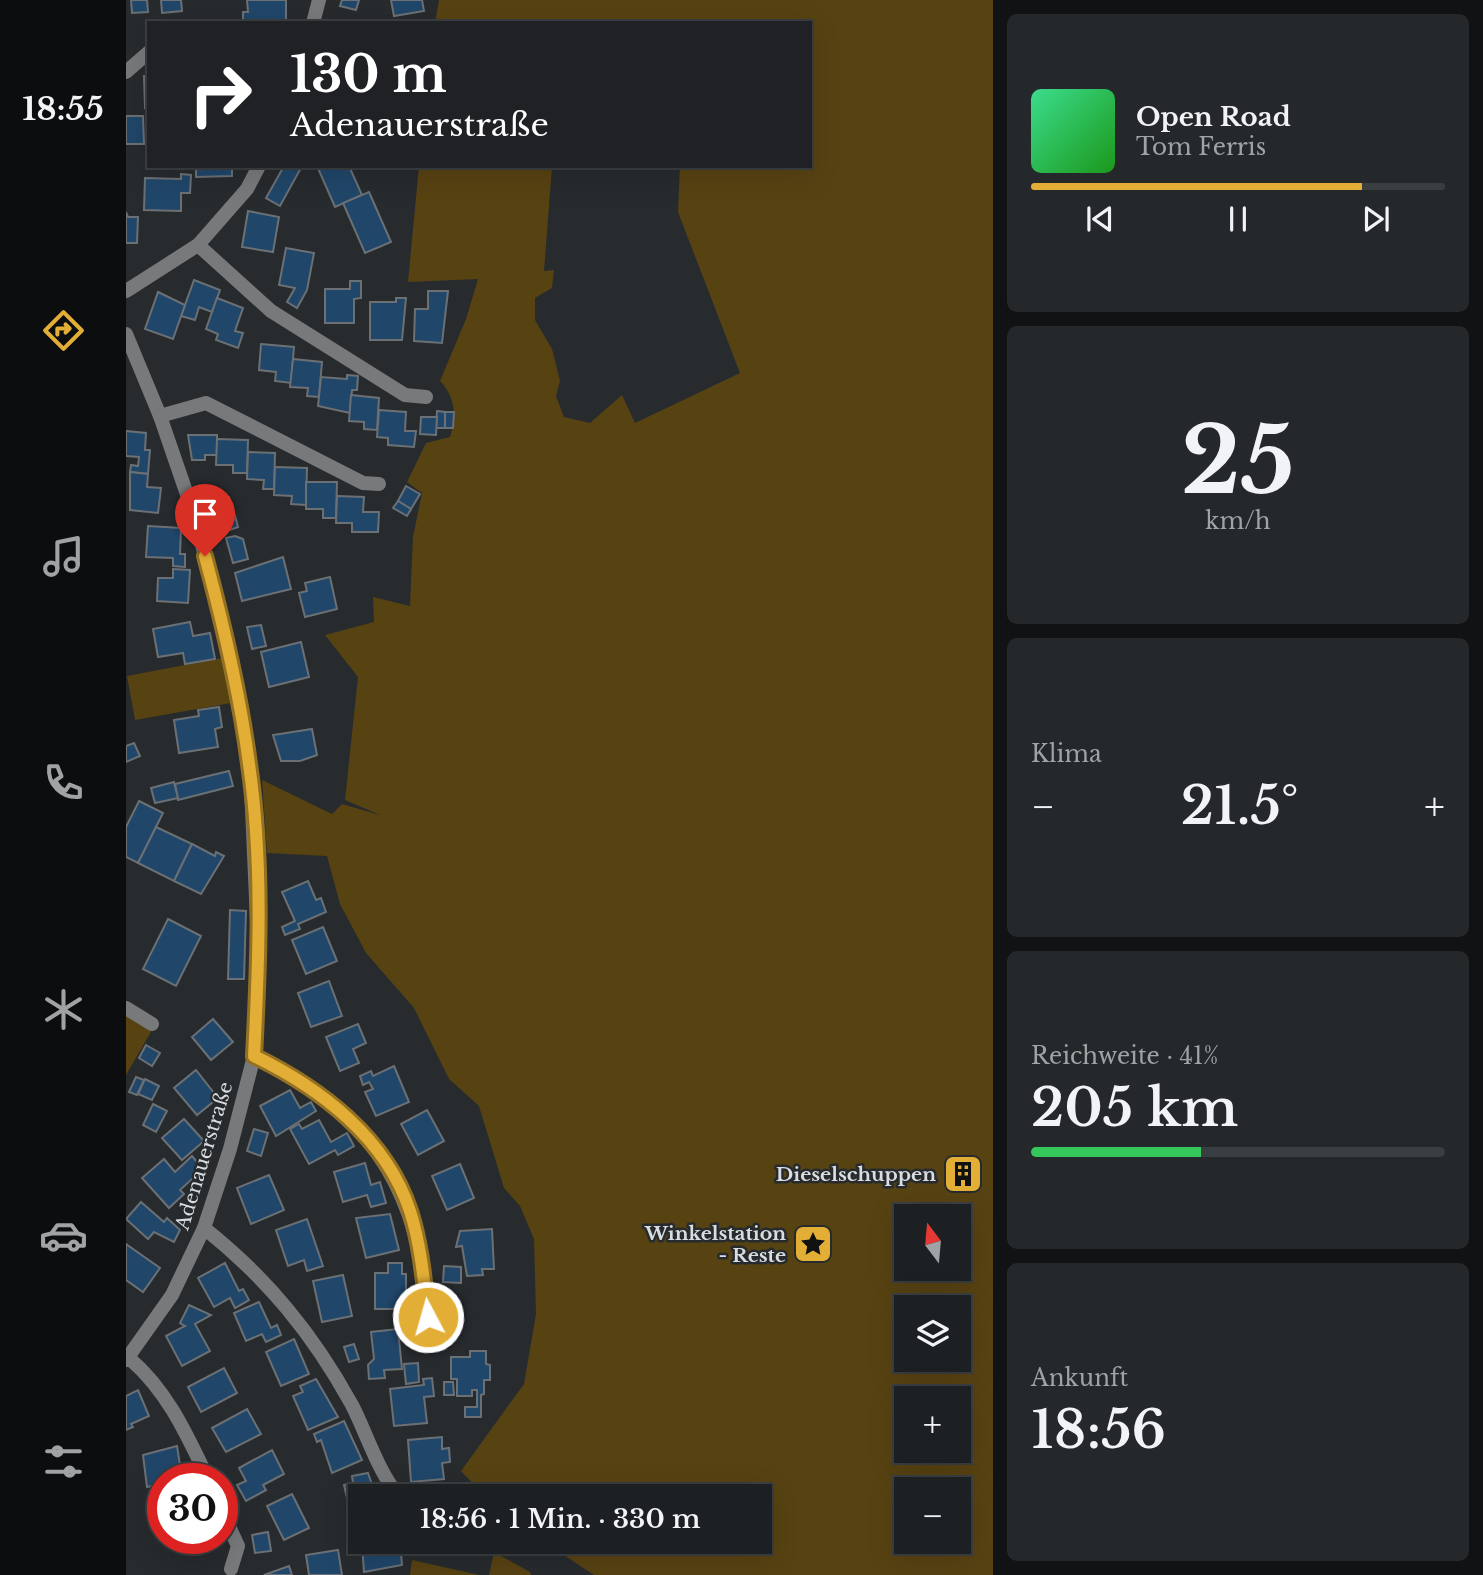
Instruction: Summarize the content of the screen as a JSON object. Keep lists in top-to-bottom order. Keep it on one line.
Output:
{"streets":{"street":["Adenauerstraße"]},"places":{"building":["Dieselschuppen"],"place":["Winkelstation - Reste"]},"north":"top","page":{"tabs":"18:55","turn":["130 m","Adenauerstraße"],"song":["Open Road","Tom Ferris"],"tile":[["25","km/h"],"Klima",["Reichweite · 41%","205 km"],["Ankunft","18:56"]],"heat":["−","21.5°","+"],"map_buttons":["+","−"],"limit":"30","trip":"18:56 · 1 Min. · 330 m"}}
